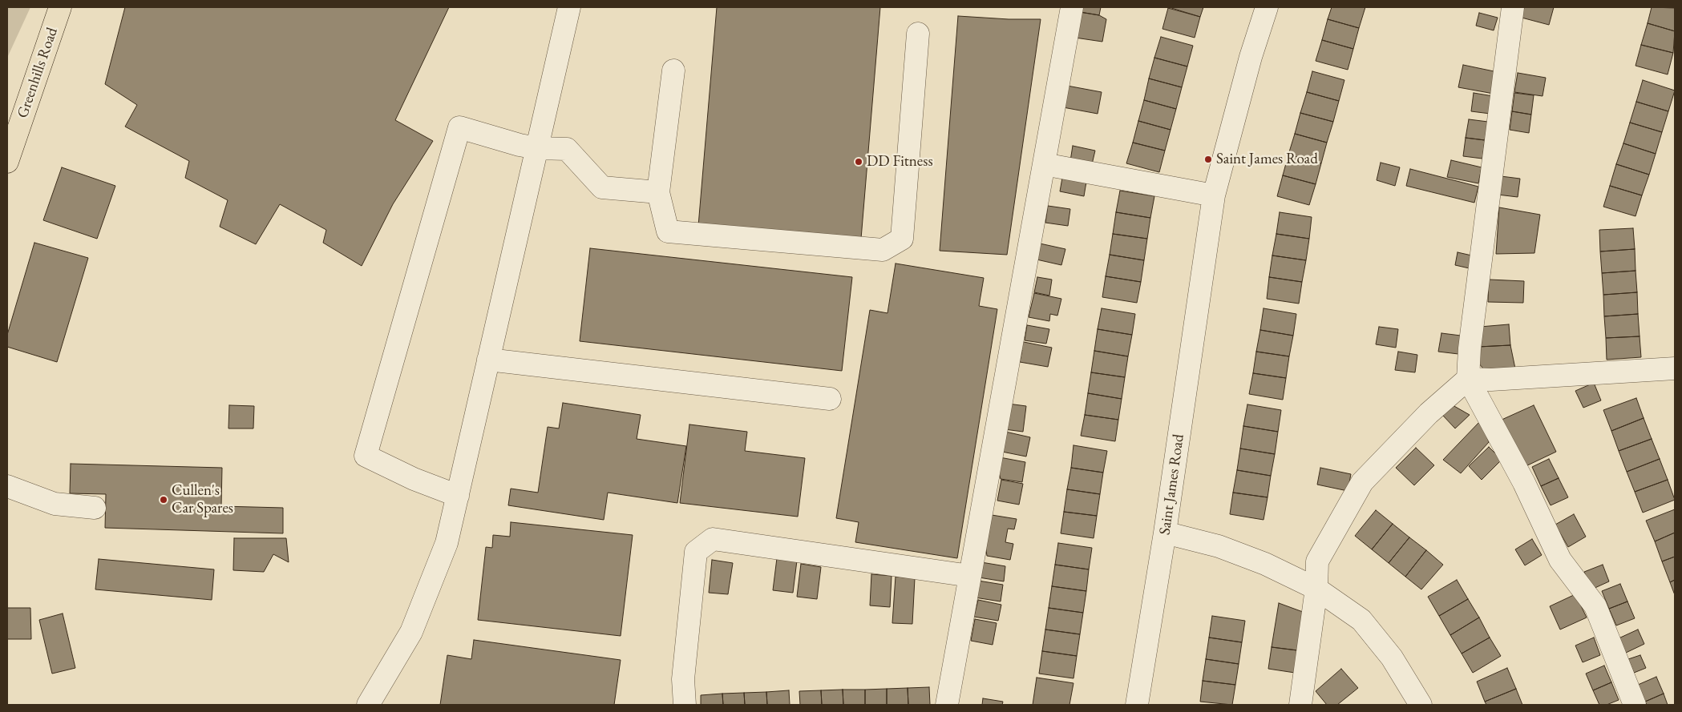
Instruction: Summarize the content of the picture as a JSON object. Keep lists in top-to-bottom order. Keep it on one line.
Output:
{"streets":{"main road":["Greenhills Road"],"street":["Saint James Road"]},"places":["Saint James Road","DD Fitness","Cullen's Car Spares"]}
